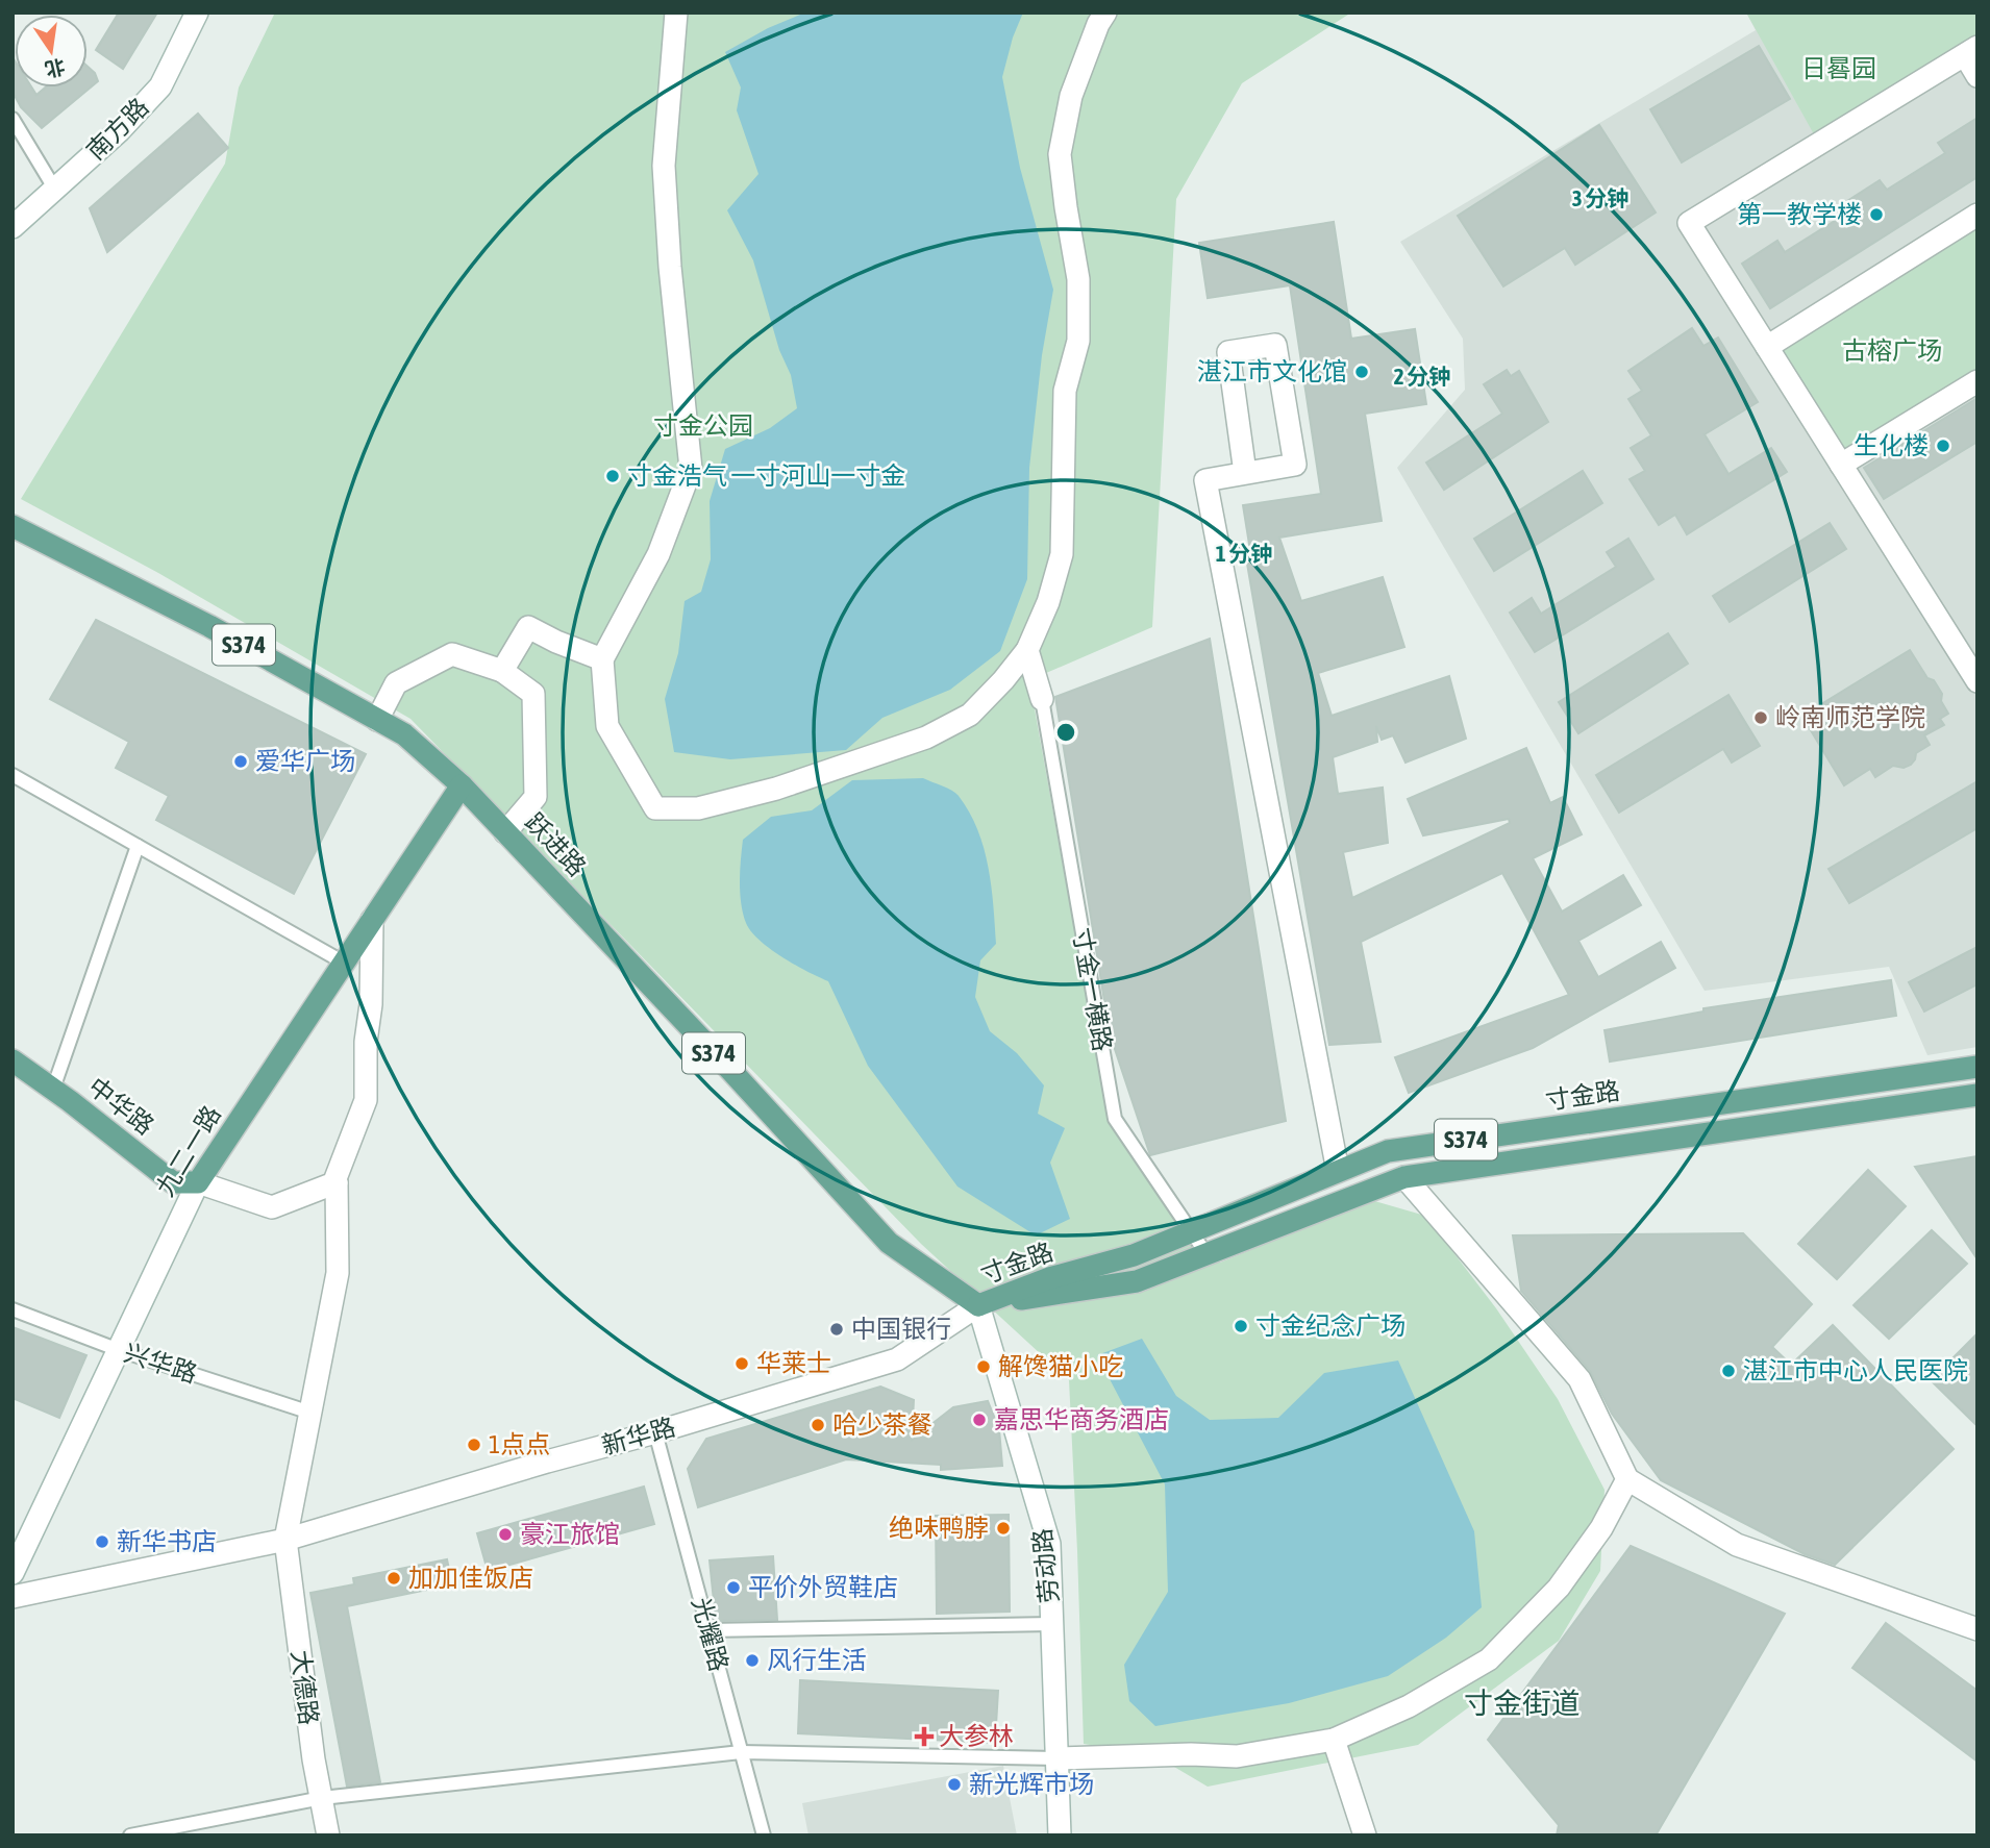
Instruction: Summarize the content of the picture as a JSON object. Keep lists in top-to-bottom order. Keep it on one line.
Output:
{"streets":{"main road":["S374","跃进路","寸金路","中华路","九二一路"],"street":["南方路","新华路","劳动路","大德路"],"lane":["寸金一横路","兴华路","光耀路"]},"crossings":[["跃进路","寸金路"],["跃进路","九二一路"],["跃进路","新华路"],["跃进路","劳动路"],["寸金一横路","寸金路"],["寸金路","新华路"],["寸金路","劳动路"],["中华路","九二一路"],["九二一路","兴华路"],["九二一路","大德路"],["兴华路","大德路"],["新华路","劳动路"],["新华路","光耀路"],["新华路","大德路"]],"districts":["寸金街道"],"parks":["日晷园","古榕广场","寸金公园"],"places":{"other":["第一教学楼","湛江市文化馆","生化楼","寸金浩气 一寸河山一寸金","岭南师范学院","爱华广场","寸金纪念广场","中国银行","华莱士","解馋猫小吃","湛江市中心人民医院","嘉思华商务酒店","哈少茶餐","1点点","绝味鸭脖","豪江旅馆","新华书店","加加佳饭店","平价外贸鞋店","风行生活","新光辉市场"],"health":["大参林"]},"north":"bottom","rings":["3 分钟","2 分钟","1 分钟"]}
